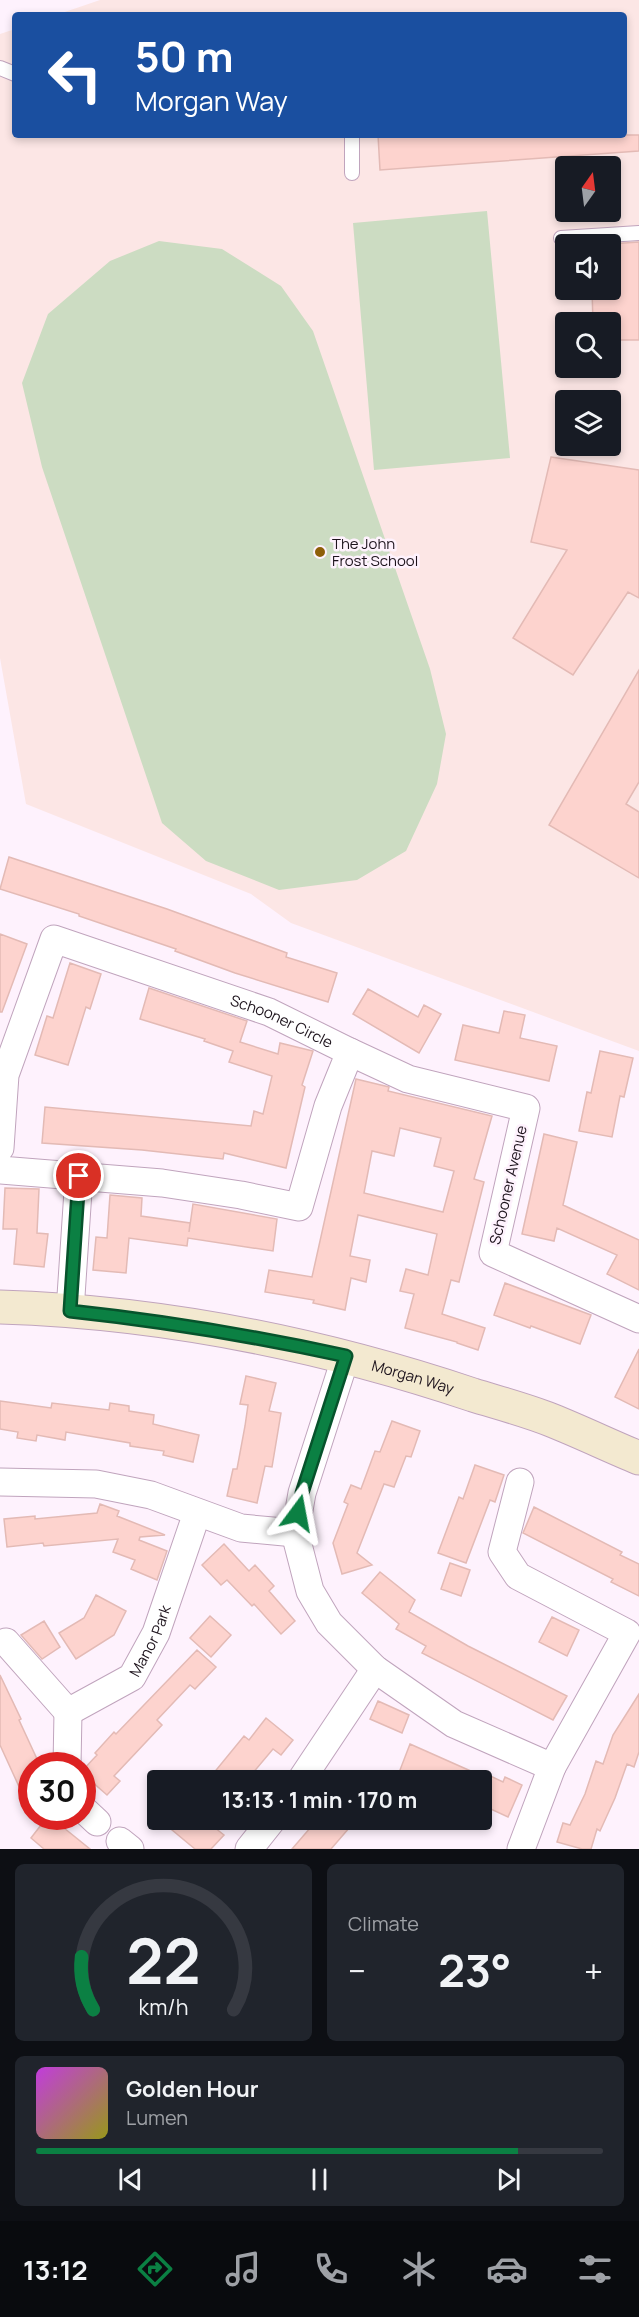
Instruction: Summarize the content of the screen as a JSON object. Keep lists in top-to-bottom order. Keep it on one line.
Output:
{"streets":{"street":["Schooner Circle","Schooner Avenue","Morgan Way","Manor Park"]},"crossings":[["Schooner Circle","Schooner Avenue"]],"places":["The John Frost School"],"north":"top","page":{"turn":["50 m","Morgan Way"],"limit":"30","trip":"13:13 · 1 min · 170 m","tile":"Climate","heat":["−","23°","+"],"song":["Golden Hour","Lumen"],"tabs":"13:12","gauge":["22","km/h"]}}
